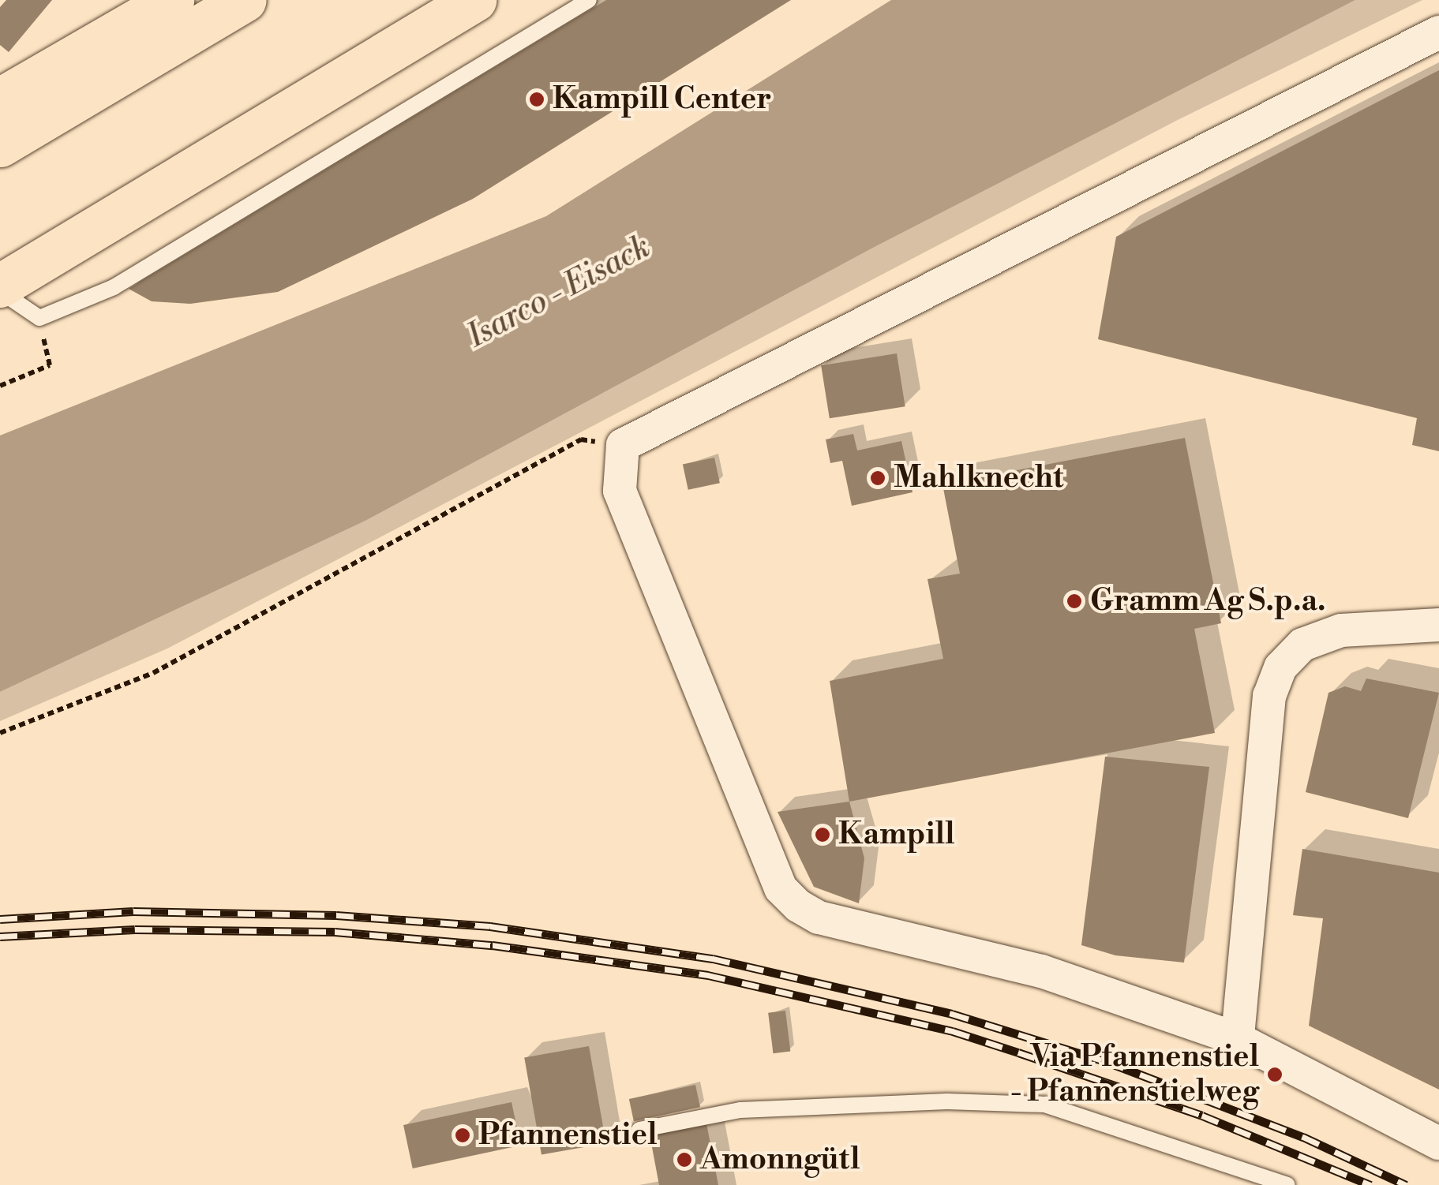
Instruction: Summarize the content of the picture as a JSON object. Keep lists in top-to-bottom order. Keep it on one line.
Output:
{"water":["Isarco - Eisack"],"places":["Kampill Center","Mahlknecht","Gramm Ag S.p.a.","Kampill","Via Pfannenstiel - Pfannenstielweg","Pfannenstiel","Amonngütl"]}
